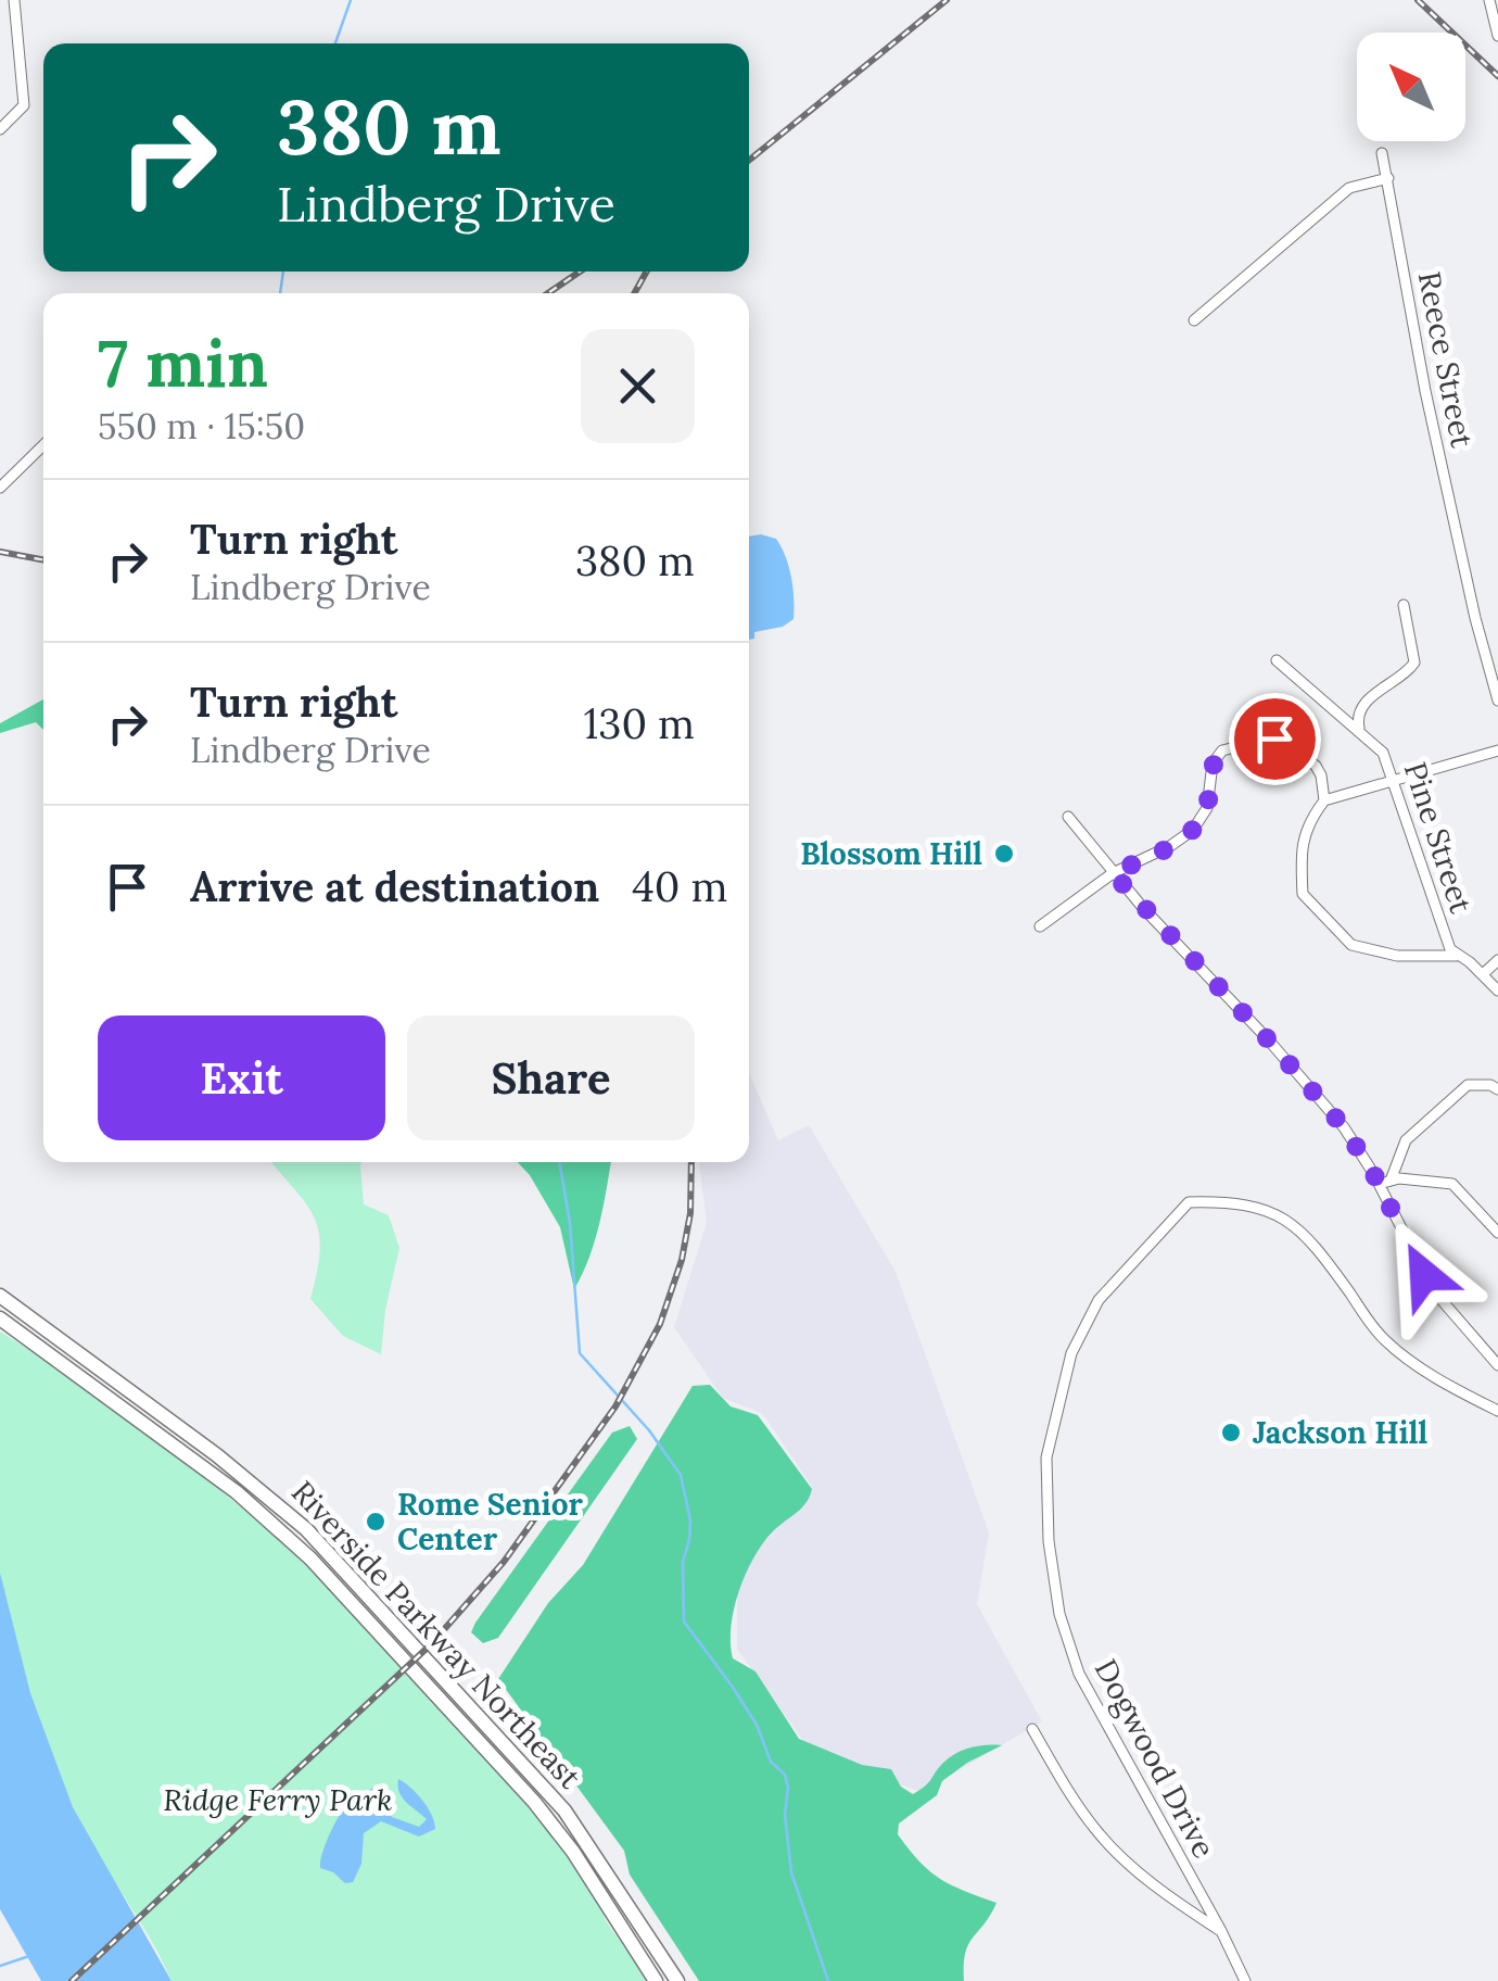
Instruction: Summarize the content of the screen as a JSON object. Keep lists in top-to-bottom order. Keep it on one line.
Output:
{"streets":{"main road":["Riverside Parkway Northeast"],"street":["Reece Street","Pine Street","Dogwood Drive"]},"parks":["Ridge Ferry Park"],"places":["Blossom Hill","Jackson Hill","Rome Senior Center"],"north":"top left","page":{"turn":["380 m","Lindberg Drive"],"heading":["7 min","550 m · 15:50"],"list":[{"name":"Turn right","note":"Lindberg Drive","value":"380 m"},{"name":"Turn right","note":"Lindberg Drive","value":"130 m"},{"name":"Arrive at destination","value":"40 m"}],"buttons":["Exit","Share"]}}
